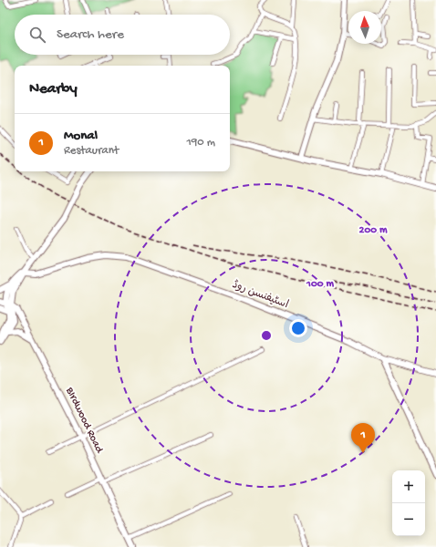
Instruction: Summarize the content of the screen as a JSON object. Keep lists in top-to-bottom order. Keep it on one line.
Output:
{"streets":{"street":["اسٹیفنسن روڈ","BIrdwood Road"]},"north":"top","page":{"search":"Search here","heading":"Nearby","list":[{"mark":"1","name":"Monal","note":"Restaurant","value":"190 m"}],"pins":"1","map_buttons":["+","−"]},"rings":["200 m","100 m"]}
